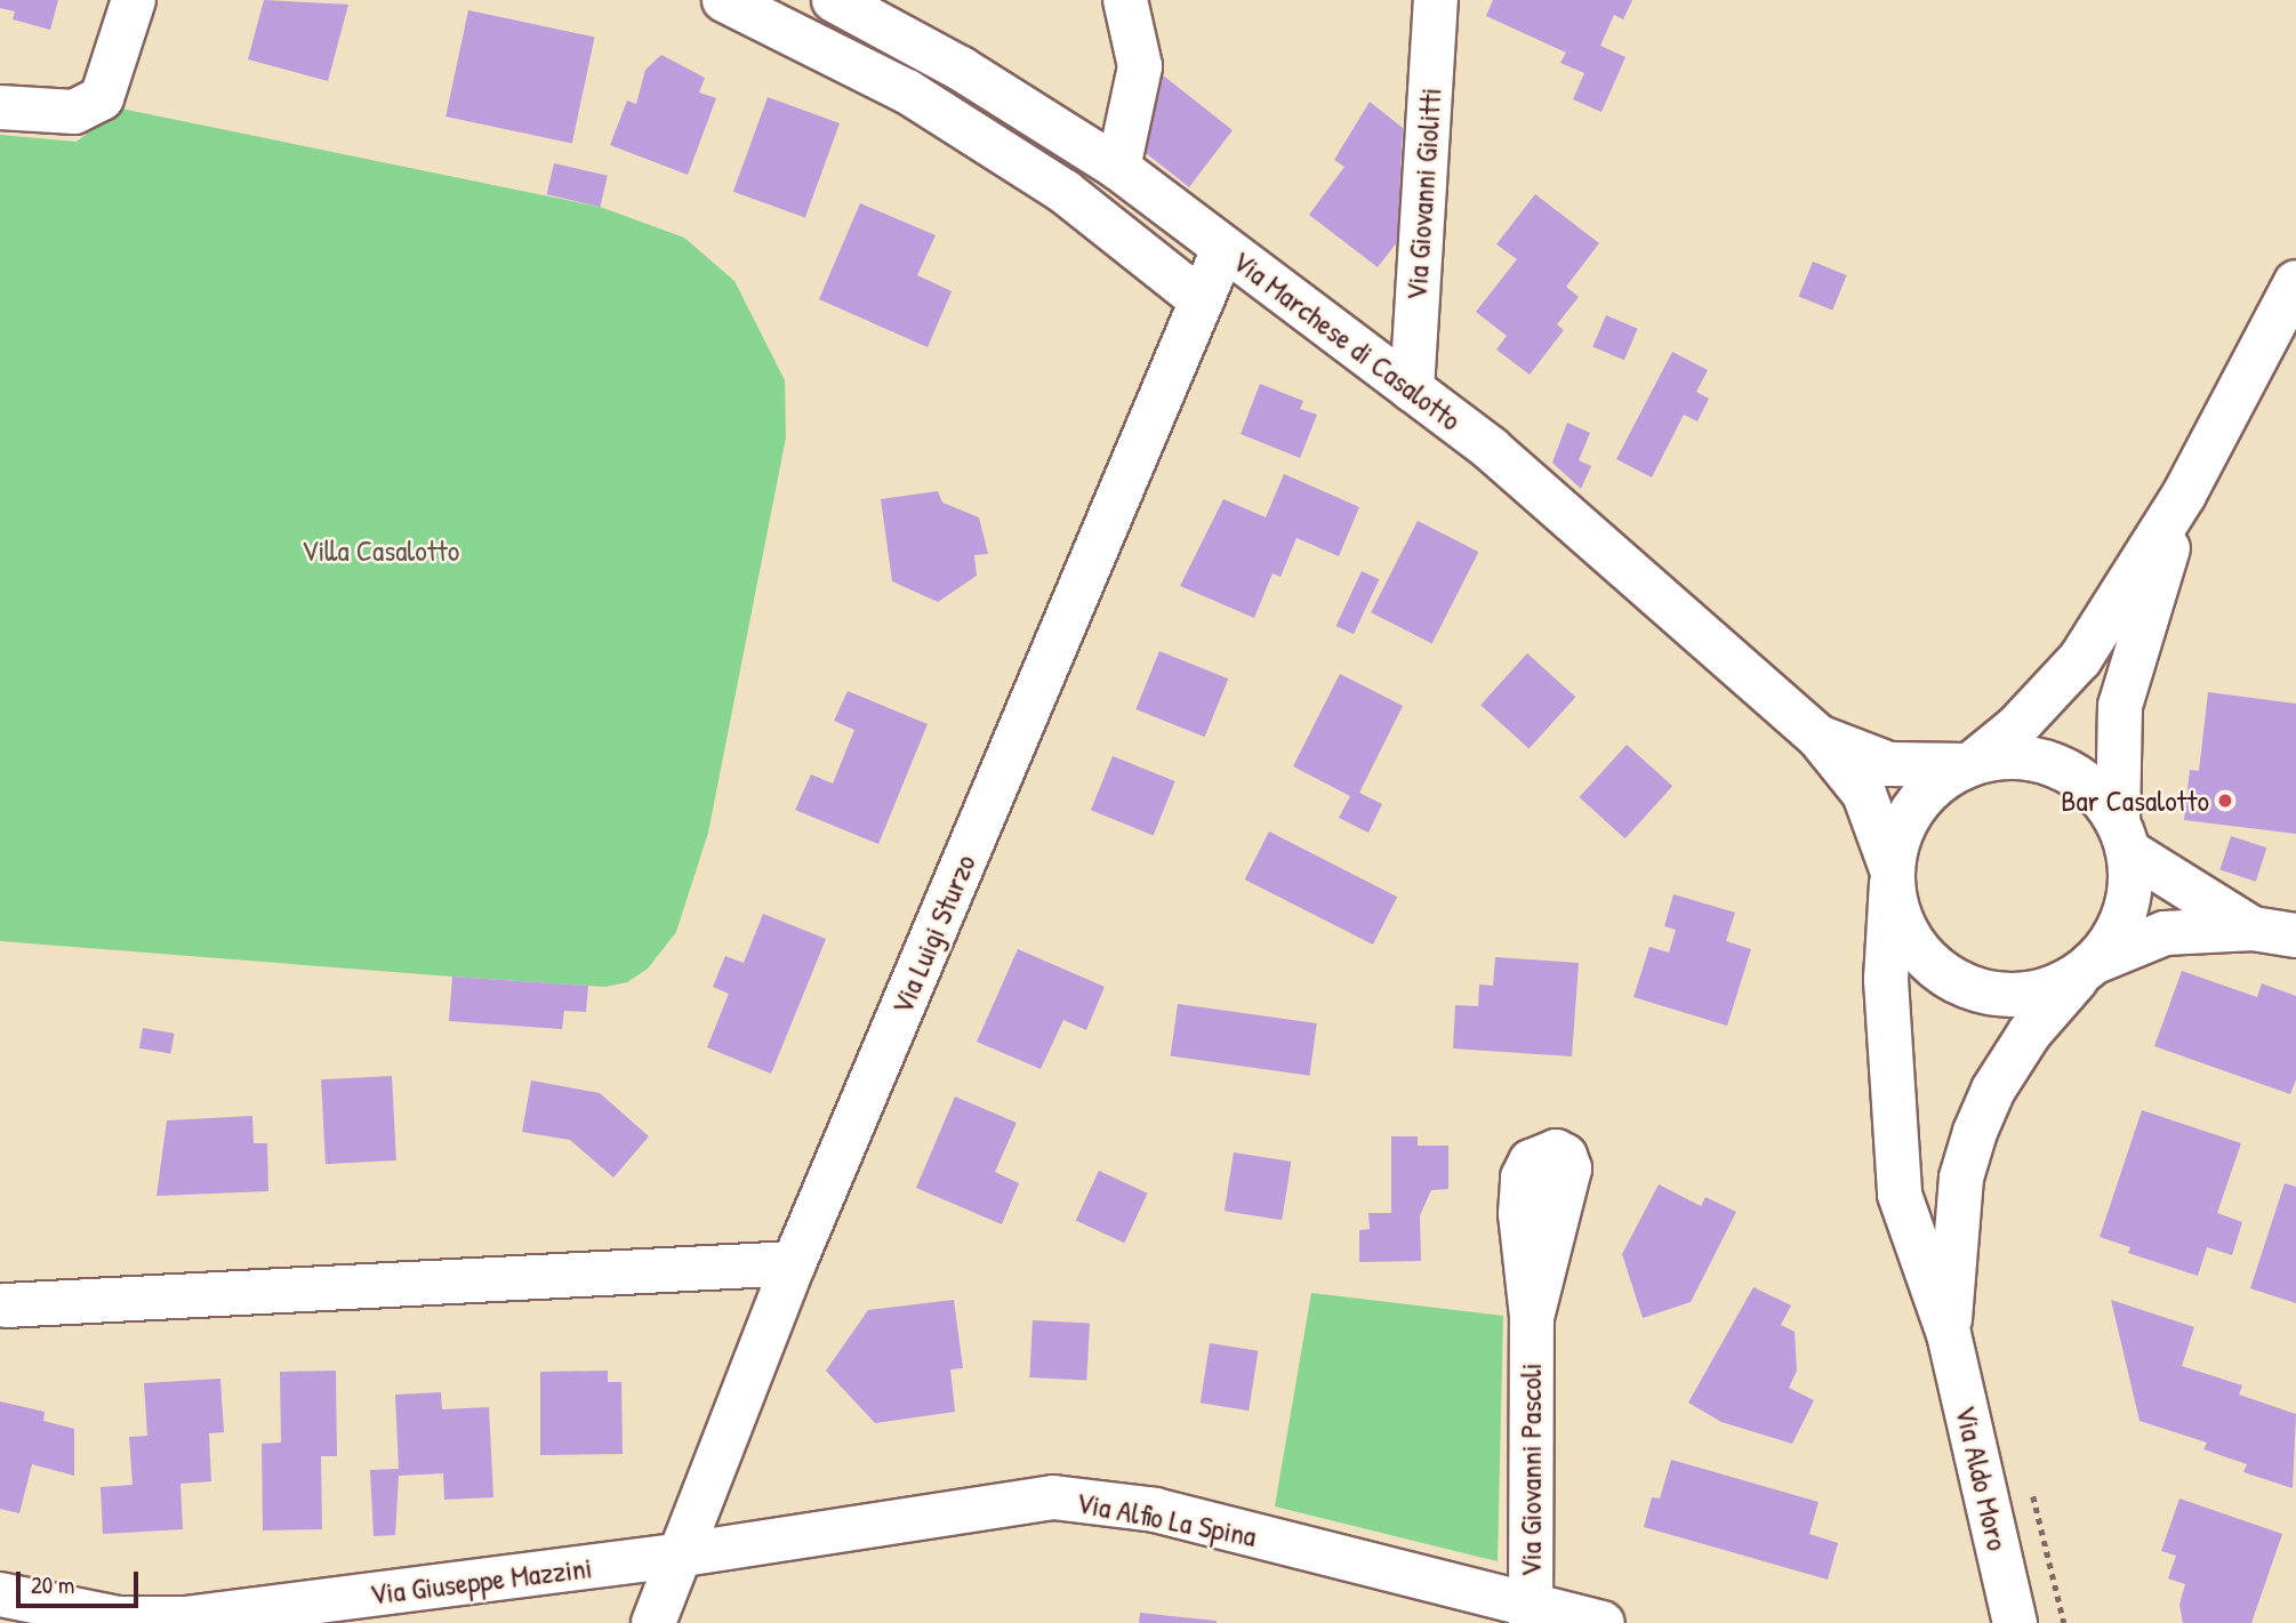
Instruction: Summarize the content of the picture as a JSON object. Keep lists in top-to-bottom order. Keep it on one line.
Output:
{"streets":{"street":["Via Giovanni Giolitti","Via Marchese di Casalotto","Via Luigi Sturzo","Via Giovanni Pascoli","Via Aldo Moro","Via Alfio La Spina","Via Giuseppe Mazzini"]},"crossings":[["Via Giovanni Giolitti","Via Marchese di Casalotto"],["Via Marchese di Casalotto","Via Luigi Sturzo"],["Via Luigi Sturzo","Via Alfio La Spina"],["Via Luigi Sturzo","Via Giuseppe Mazzini"],["Via Giovanni Pascoli","Via Alfio La Spina"],["Via Alfio La Spina","Via Giuseppe Mazzini"]],"parks":["Villa Casalotto"],"places":["Bar Casalotto"],"scale_bar":"20 m"}
